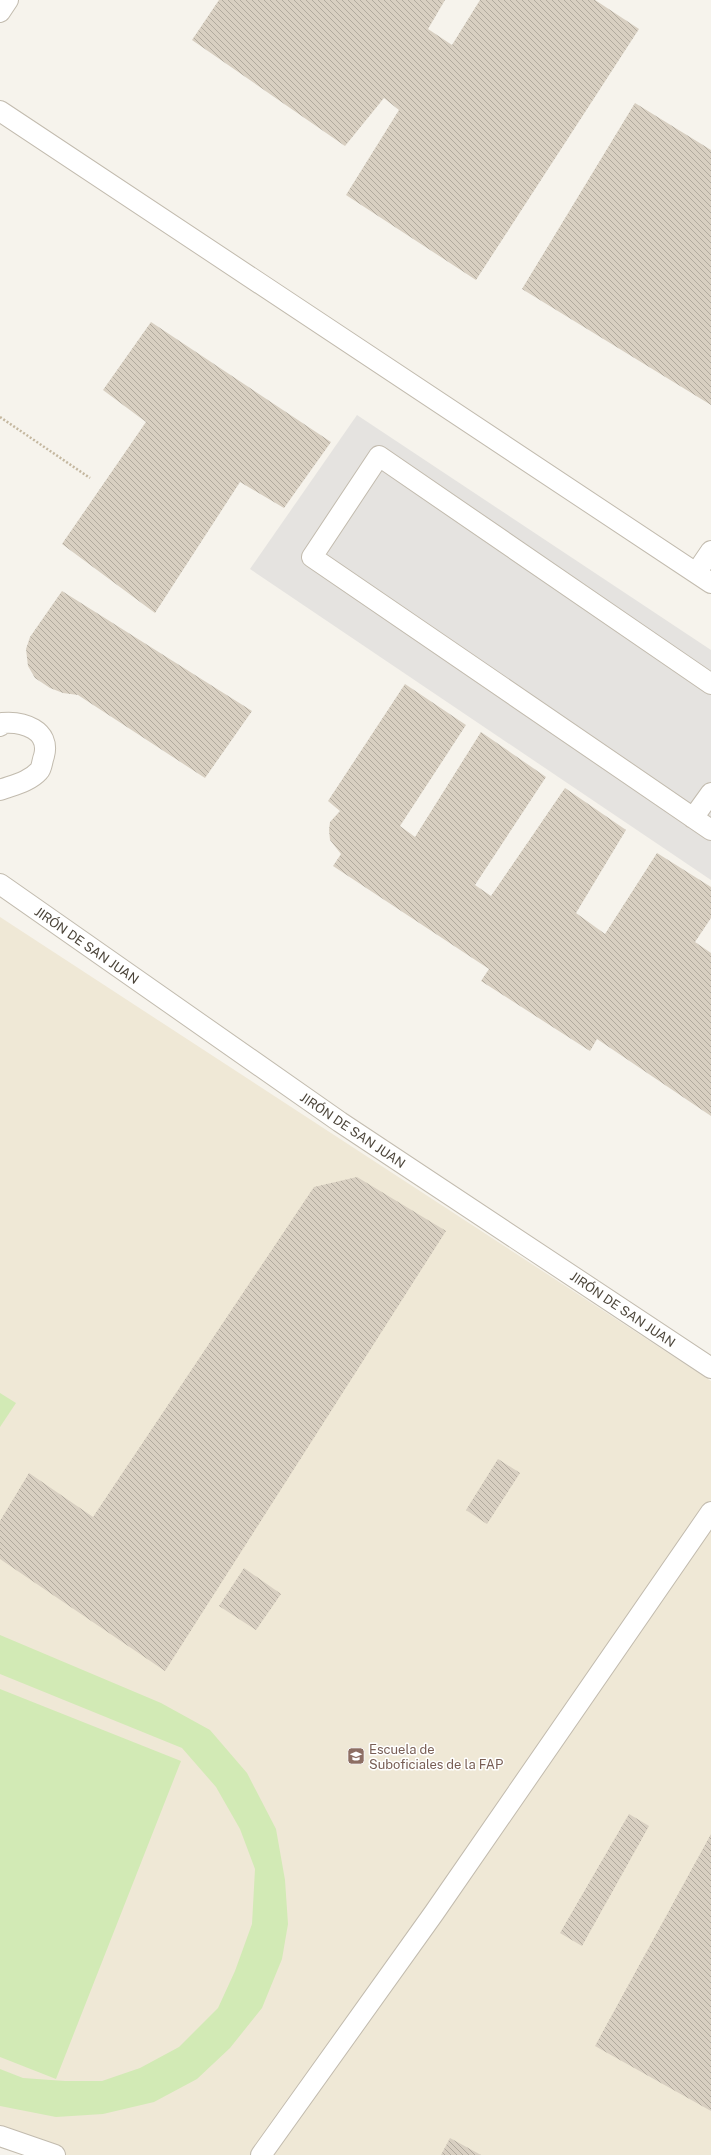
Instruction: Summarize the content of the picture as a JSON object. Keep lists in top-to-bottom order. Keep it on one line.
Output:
{"streets":{"lane":["JIRÓN DE SAN JUAN"]},"places":{"school or university":["Escuela de Suboficiales de la FAP"]}}
